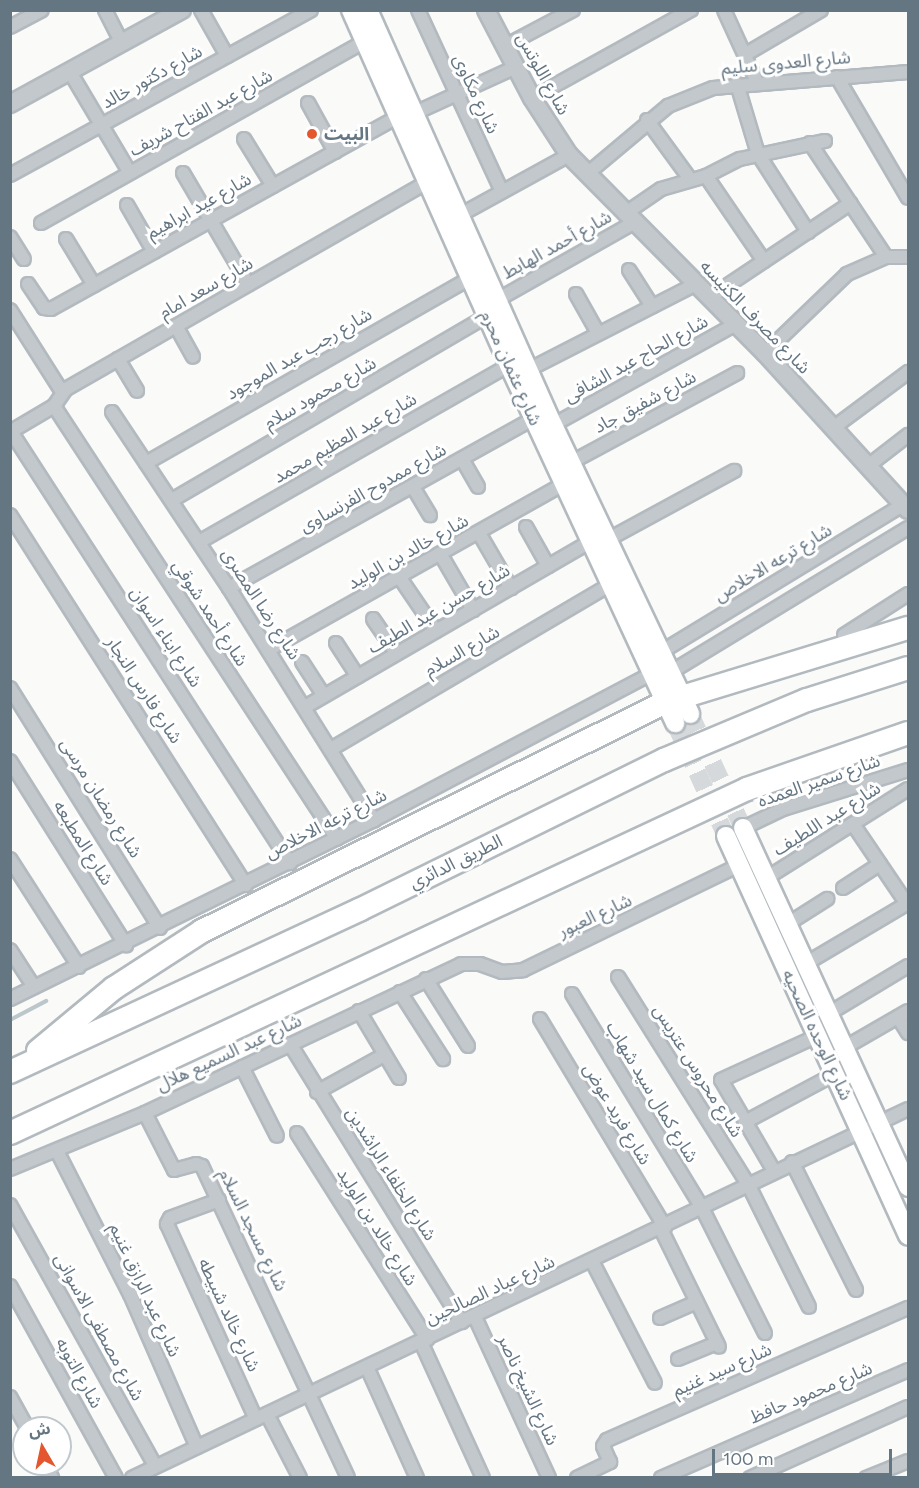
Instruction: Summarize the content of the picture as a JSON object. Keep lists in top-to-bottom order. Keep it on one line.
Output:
{"streets":{"highway":["الطريق الدائري"],"main road":["شارع عثمان محرم","شارع الوحده الصحيه"],"street":["شارع العدوى سليم","شارع اللوتس","شارع دكتور خالد","شارع مكاوى","شارع عبد الفتاح شريف","شارع عيد ابراهيم","شارع أحمد الهابط","شارع سعد امام","شارع مصرف الكنيسه","شارع رجب عبد الموجود","شارع الحاج عبد الشافى","شارع محمود سلام","شارع شفيق جاد","شارع عبد العظيم محمد","شارع ممدوح الفرنساوى","شارع خالد بن الوليد","شارع ترعه الاخلاص","شارع رضا المصرى","شارع حسن عبد الطيف","شارع أحمد شوقي","شارع ابناء اسوان","شارع السلام","شارع فارس النجار","شارع سمير العمده","شارع رمضان مرسى","شارع عبد اللطيف","شارع المطبعه","شارع العبور","شارع عبد السميع هلال","شارع محروس عتريس","شارع كمال سيد شهاب","شارع فريد عوض","شارع الخلفاء الراشدين","شارع مسجد السلام","شارع عبد الرازق غنيم","شارع عباد الصالحين","شارع خالد شبيطه","شارع مصطفى الاسوانى","شارع سيد غنيم","شارع التوبه","شارع الشيخ ناصر","شارع محمود حافظ"]},"crossings":[["شارع العدوى سليم","شارع مصرف الكنيسه"],["شارع اللوتس","شارع مصرف الكنيسه"],["شارع عبد الفتاح شريف","شارع عثمان محرم"],["شارع عيد ابراهيم","شارع عثمان محرم"],["شارع أحمد الهابط","شارع مصرف الكنيسه"],["شارع أحمد الهابط","شارع عثمان محرم"],["شارع سعد امام","شارع عثمان محرم"],["شارع سعد امام","شارع أحمد شوقي"],["شارع مصرف الكنيسه","شارع الحاج عبد الشافى"],["شارع مصرف الكنيسه","شارع ترعه الاخلاص"],["شارع رجب عبد الموجود","شارع عثمان محرم"],["شارع رجب عبد الموجود","شارع رضا المصرى"],["شارع الحاج عبد الشافى","شارع عثمان محرم"],["شارع عثمان محرم","شارع محمود سلام"],["شارع عثمان محرم","شارع شفيق جاد"],["شارع عثمان محرم","شارع عبد العظيم محمد"],["شارع عثمان محرم","شارع ممدوح الفرنساوى"],["شارع عثمان محرم","شارع خالد بن الوليد"],["شارع عثمان محرم","شارع ترعه الاخلاص"],["شارع عثمان محرم","شارع حسن عبد الطيف"],["شارع عثمان محرم","شارع السلام"],["شارع محمود سلام","شارع رضا المصرى"],["شارع عبد العظيم محمد","شارع رضا المصرى"],["شارع ممدوح الفرنساوى","شارع رضا المصرى"],["شارع خالد بن الوليد","شارع رضا المصرى"],["شارع خالد بن الوليد","شارع عباد الصالحين"],["شارع ترعه الاخلاص","شارع رضا المصرى"],["شارع ترعه الاخلاص","شارع أحمد شوقي"],["شارع ترعه الاخلاص","شارع ابناء اسوان"],["شارع ترعه الاخلاص","شارع فارس النجار"],["شارع ترعه الاخلاص","شارع رمضان مرسى"],["شارع ترعه الاخلاص","شارع المطبعه"],["شارع رضا المصرى","شارع حسن عبد الطيف"],["شارع رضا المصرى","شارع السلام"],["شارع سمير العمده","شارع الوحده الصحيه"],["شارع عبد اللطيف","شارع الوحده الصحيه"],["شارع العبور","شارع الوحده الصحيه"],["شارع العبور","شارع عبد السميع هلال"],["شارع الوحده الصحيه","شارع عباد الصالحين"],["شارع عبد السميع هلال","شارع الخلفاء الراشدين"],["شارع عبد السميع هلال","شارع مسجد السلام"],["شارع عبد السميع هلال","شارع عبد الرازق غنيم"],["شارع محروس عتريس","شارع عباد الصالحين"],["شارع كمال سيد شهاب","شارع عباد الصالحين"],["شارع فريد عوض","شارع عباد الصالحين"],["شارع الخلفاء الراشدين","شارع عباد الصالحين"],["شارع مسجد السلام","شارع عباد الصالحين"],["شارع مسجد السلام","شارع خالد شبيطه"],["شارع عبد الرازق غنيم","شارع عباد الصالحين"],["شارع عباد الصالحين","شارع خالد شبيطه"],["شارع عباد الصالحين","شارع مصطفى الاسوانى"],["شارع عباد الصالحين","شارع الشيخ ناصر"]],"places":["البيت"],"scale_bar":"100 m","north":"top"}
